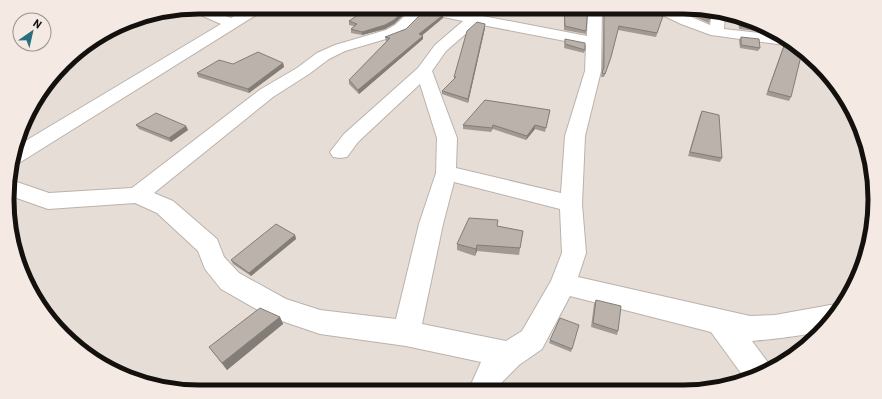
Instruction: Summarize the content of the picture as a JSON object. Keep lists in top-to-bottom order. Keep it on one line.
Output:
{"north":"top right"}
